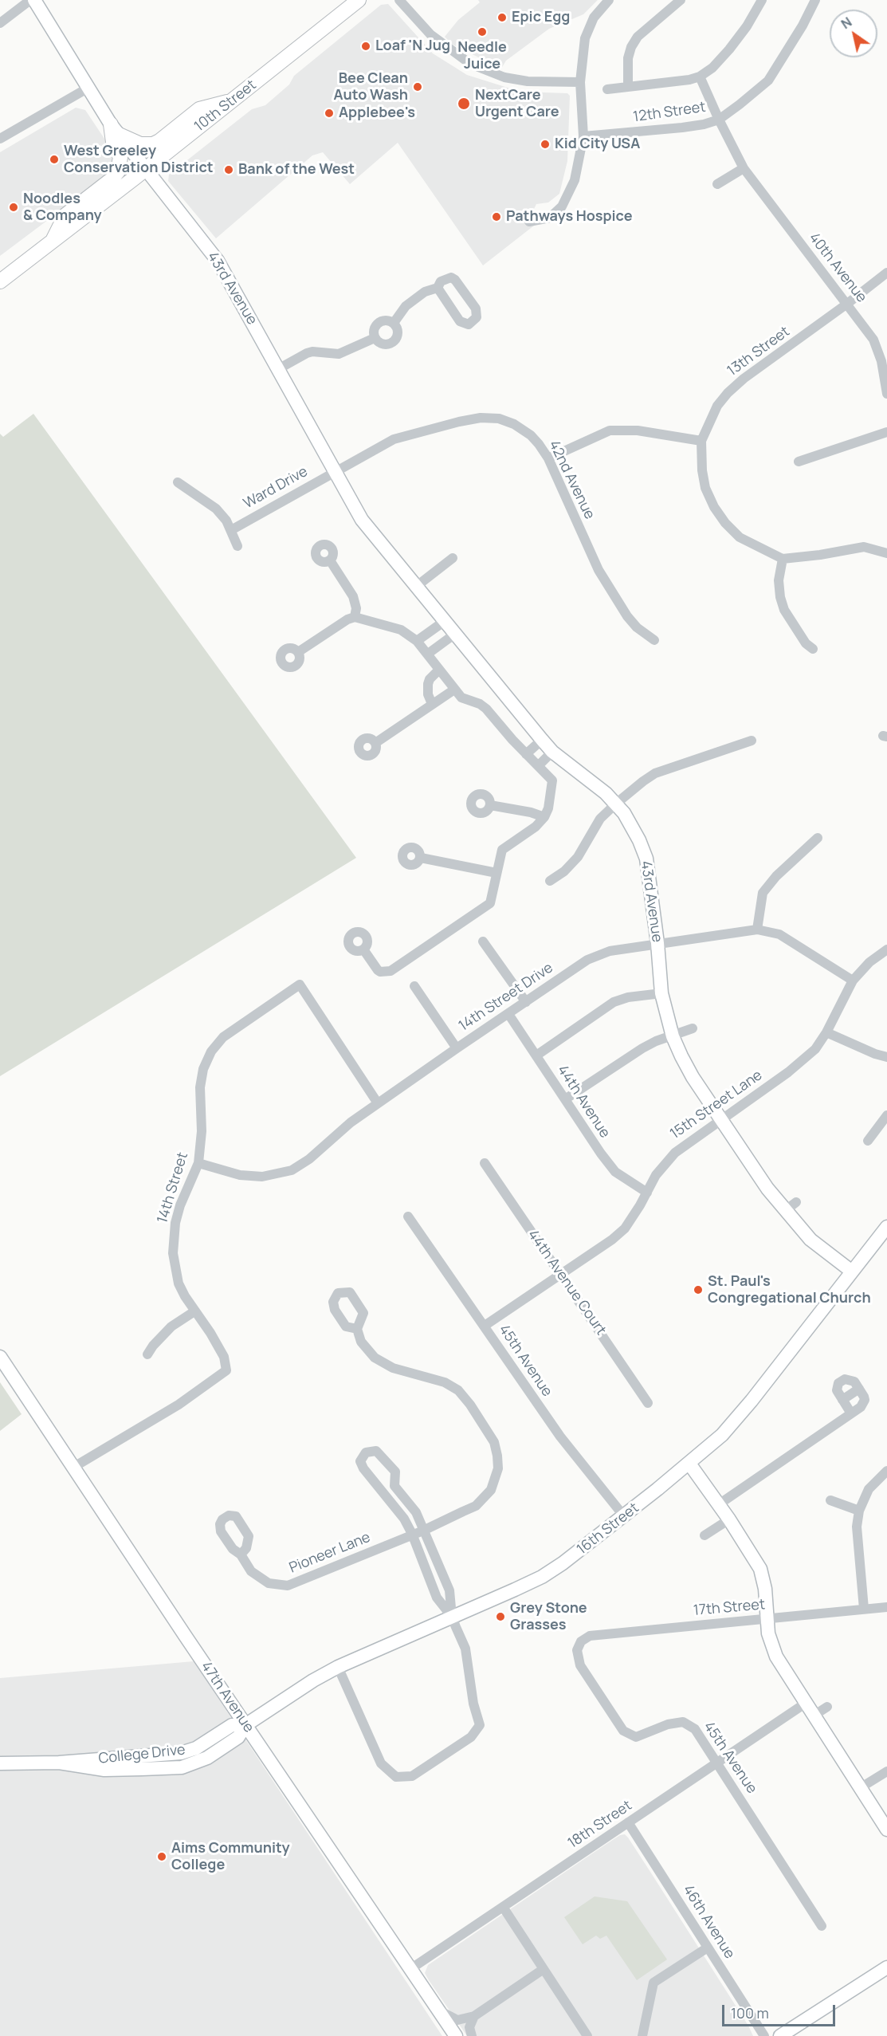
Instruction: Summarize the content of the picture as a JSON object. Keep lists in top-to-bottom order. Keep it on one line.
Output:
{"streets":{"main road":["10th Street"],"street":["12th Street","40th Avenue","43rd Avenue","13th Street","42nd Avenue","Ward Drive","14th Street Drive","44th Avenue","15th Street Lane","14th Street","44th Avenue Court","45th Avenue","16th Street","Pioneer Lane","17th Street","47th Avenue","College Drive","18th Street","46th Avenue"]},"crossings":[["10th Street","43rd Avenue"],["12th Street","40th Avenue"],["40th Avenue","13th Street"],["43rd Avenue","42nd Avenue"],["43rd Avenue","Ward Drive"],["43rd Avenue","14th Street Drive"],["43rd Avenue","15th Street Lane"],["43rd Avenue","16th Street"],["42nd Avenue","Ward Drive"],["14th Street Drive","44th Avenue"],["14th Street Drive","15th Street Lane"],["14th Street Drive","14th Street"],["44th Avenue","15th Street Lane"],["15th Street Lane","44th Avenue Court"],["15th Street Lane","45th Avenue"],["14th Street","47th Avenue"],["45th Avenue","16th Street"],["45th Avenue","17th Street"],["45th Avenue","18th Street"],["16th Street","47th Avenue"],["16th Street","College Drive"],["47th Avenue","College Drive"],["47th Avenue","18th Street"],["18th Street","46th Avenue"]],"places":["Epic Egg","Needle Juice","Loaf 'N Jug","Bee Clean Auto Wash","NextCare Urgent Care","Applebee's","Kid City USA","West Greeley Conservation District","Bank of the West","Noodles & Company","Pathways Hospice","St. Paul's Congregational Church","Grey Stone Grasses","Aims Community College"],"scale_bar":"100 m","north":"top left"}
